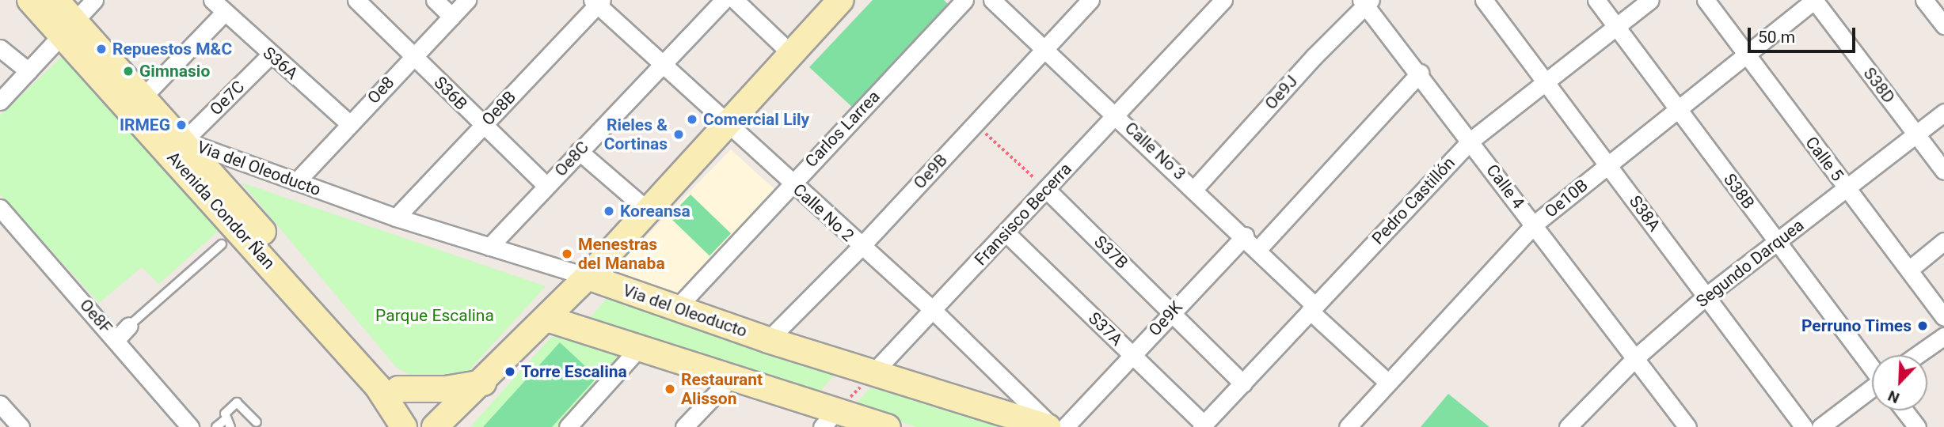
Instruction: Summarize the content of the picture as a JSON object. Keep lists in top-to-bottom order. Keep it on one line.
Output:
{"streets":{"street":["S36A","S38D","Oe8","Oe9J","S36B","Oe7C","Oe8B","Carlos Larrea","Calle No 3","Oe8C","Calle 5","Via del Oleoducto","Oe9B","Calle 4","S38B","Oe10B","Pedro Castillón","Avenida Condor Ñan","Calle No 2","S38A","Fransisco Becerra","S37B","Segundo Darquea","Oe8F","Oe9K","S37A"]},"crossings":[["S36A","Oe8"],["S36A","Oe7C"],["S38D","Oe10B"],["S38D","Segundo Darquea"],["Oe8","S36B"],["Oe8","Via del Oleoducto"],["Oe9J","Calle No 3"],["Oe9J","Calle 4"],["S36B","Oe8B"],["S36B","Oe8C"],["Oe7C","Via del Oleoducto"],["Oe7C","Avenida Condor Ñan"],["Oe8B","Via del Oleoducto"],["Oe8B","Calle No 2"],["Carlos Larrea","Via del Oleoducto"],["Carlos Larrea","Calle No 2"],["Calle No 3","Oe9B"],["Calle No 3","Oe10B"],["Calle No 3","Pedro Castillón"],["Calle No 3","Fransisco Becerra"],["Calle No 3","Oe9K"],["Oe8C","Via del Oleoducto"],["Oe8C","Calle No 2"],["Calle 5","Oe10B"],["Calle 5","Segundo Darquea"],["Via del Oleoducto","Oe9B"],["Via del Oleoducto","Avenida Condor Ñan"],["Via del Oleoducto","Fransisco Becerra"],["Oe9B","Calle No 2"],["Calle 4","Oe10B"],["Calle 4","Pedro Castillón"],["Calle 4","Segundo Darquea"],["S38B","Oe10B"],["S38B","Pedro Castillón"],["S38B","Segundo Darquea"],["Oe10B","S38A"],["Pedro Castillón","S38A"],["Pedro Castillón","S37B"],["Pedro Castillón","S37A"],["Calle No 2","Fransisco Becerra"],["S38A","Segundo Darquea"],["Fransisco Becerra","S37B"],["Fransisco Becerra","S37A"],["S37B","Oe9K"],["Oe9K","S37A"]],"parks":["Parque Escalina"],"places":["Repuestos M&C","Gimnasio","Comercial Lily","IRMEG","Rieles & Cortinas","Koreansa","Menestras del Manaba","Perruno Times","Torre Escalina","Restaurant Alisson"],"scale_bar":"50 m","north":"bottom left"}
